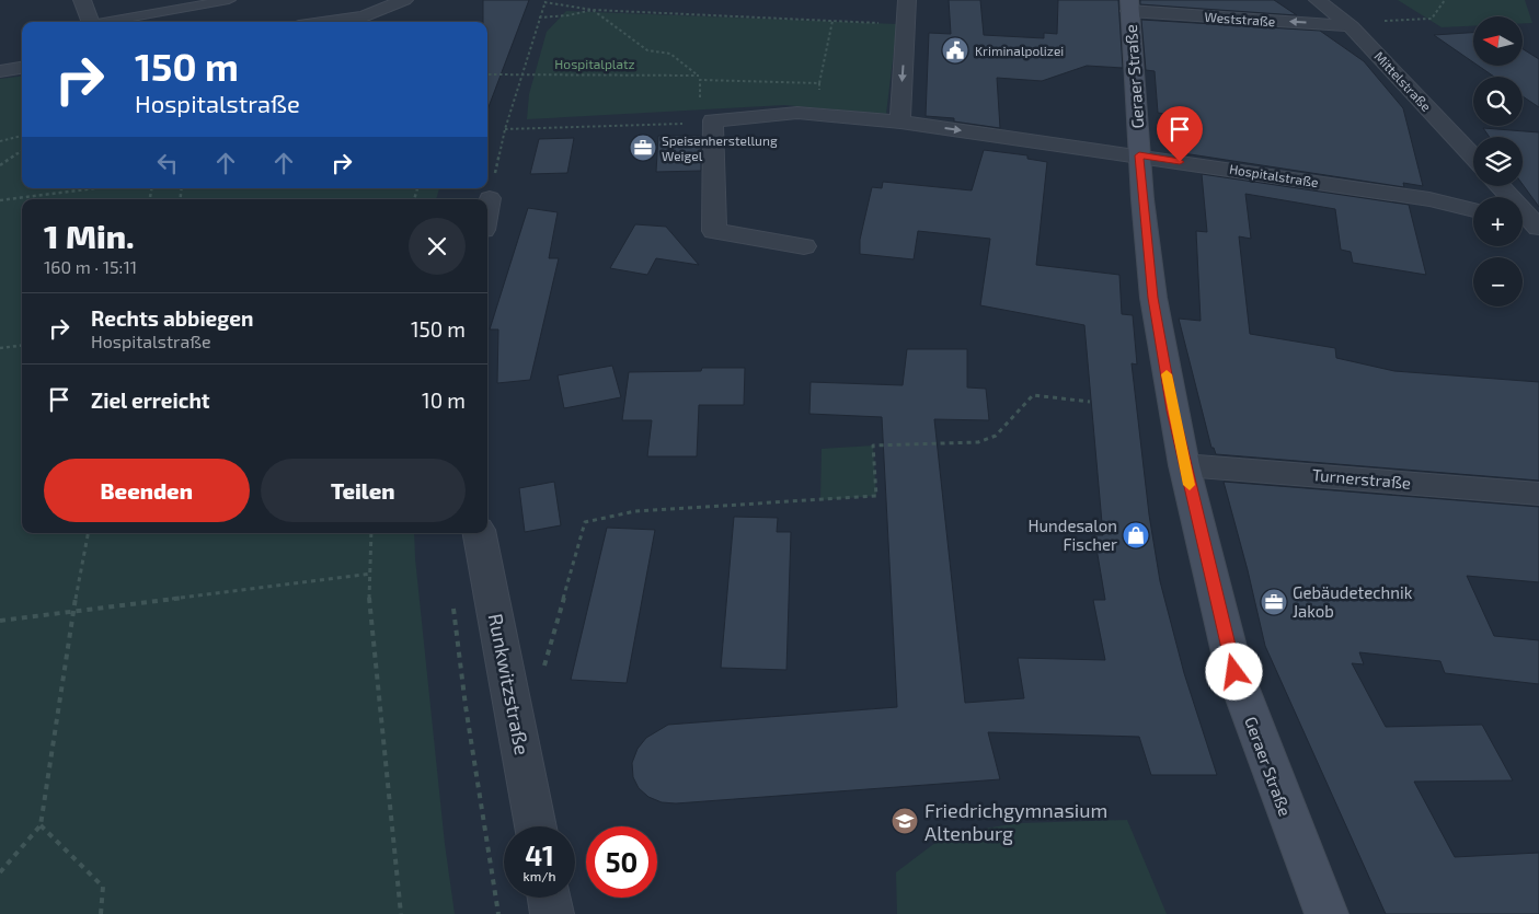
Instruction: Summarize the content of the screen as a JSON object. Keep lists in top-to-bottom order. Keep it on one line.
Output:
{"streets":{"main road":["Geraer Straße"],"street":["Weststraße","Mittelstraße","Hospitalstraße","Turnerstraße","Runkwitzstraße"]},"crossings":[["Weststraße","Geraer Straße"],["Weststraße","Mittelstraße"],["Geraer Straße","Hospitalstraße"],["Geraer Straße","Turnerstraße"]],"one_way":["Weststraße","Hospitalstraße"],"parks":["Hospitalplatz"],"places":{"public building":["Kriminalpolizei"],"office":["Speisenherstellung Weigel","Gebäudetechnik Jakob"],"shop":["Hundesalon Fischer"],"school or university":["Friedrichgymnasium Altenburg"]},"north":"left","page":{"map_buttons":["+","−"],"turn":["150 m","Hospitalstraße"],"heading":["1 Min.","160 m · 15:11"],"list":[{"name":"Rechts abbiegen","note":"Hospitalstraße","value":"150 m"},{"name":"Ziel erreicht","value":"10 m"}],"buttons":["Beenden","Teilen"],"speed":"41 km/h","limit":"50"}}
